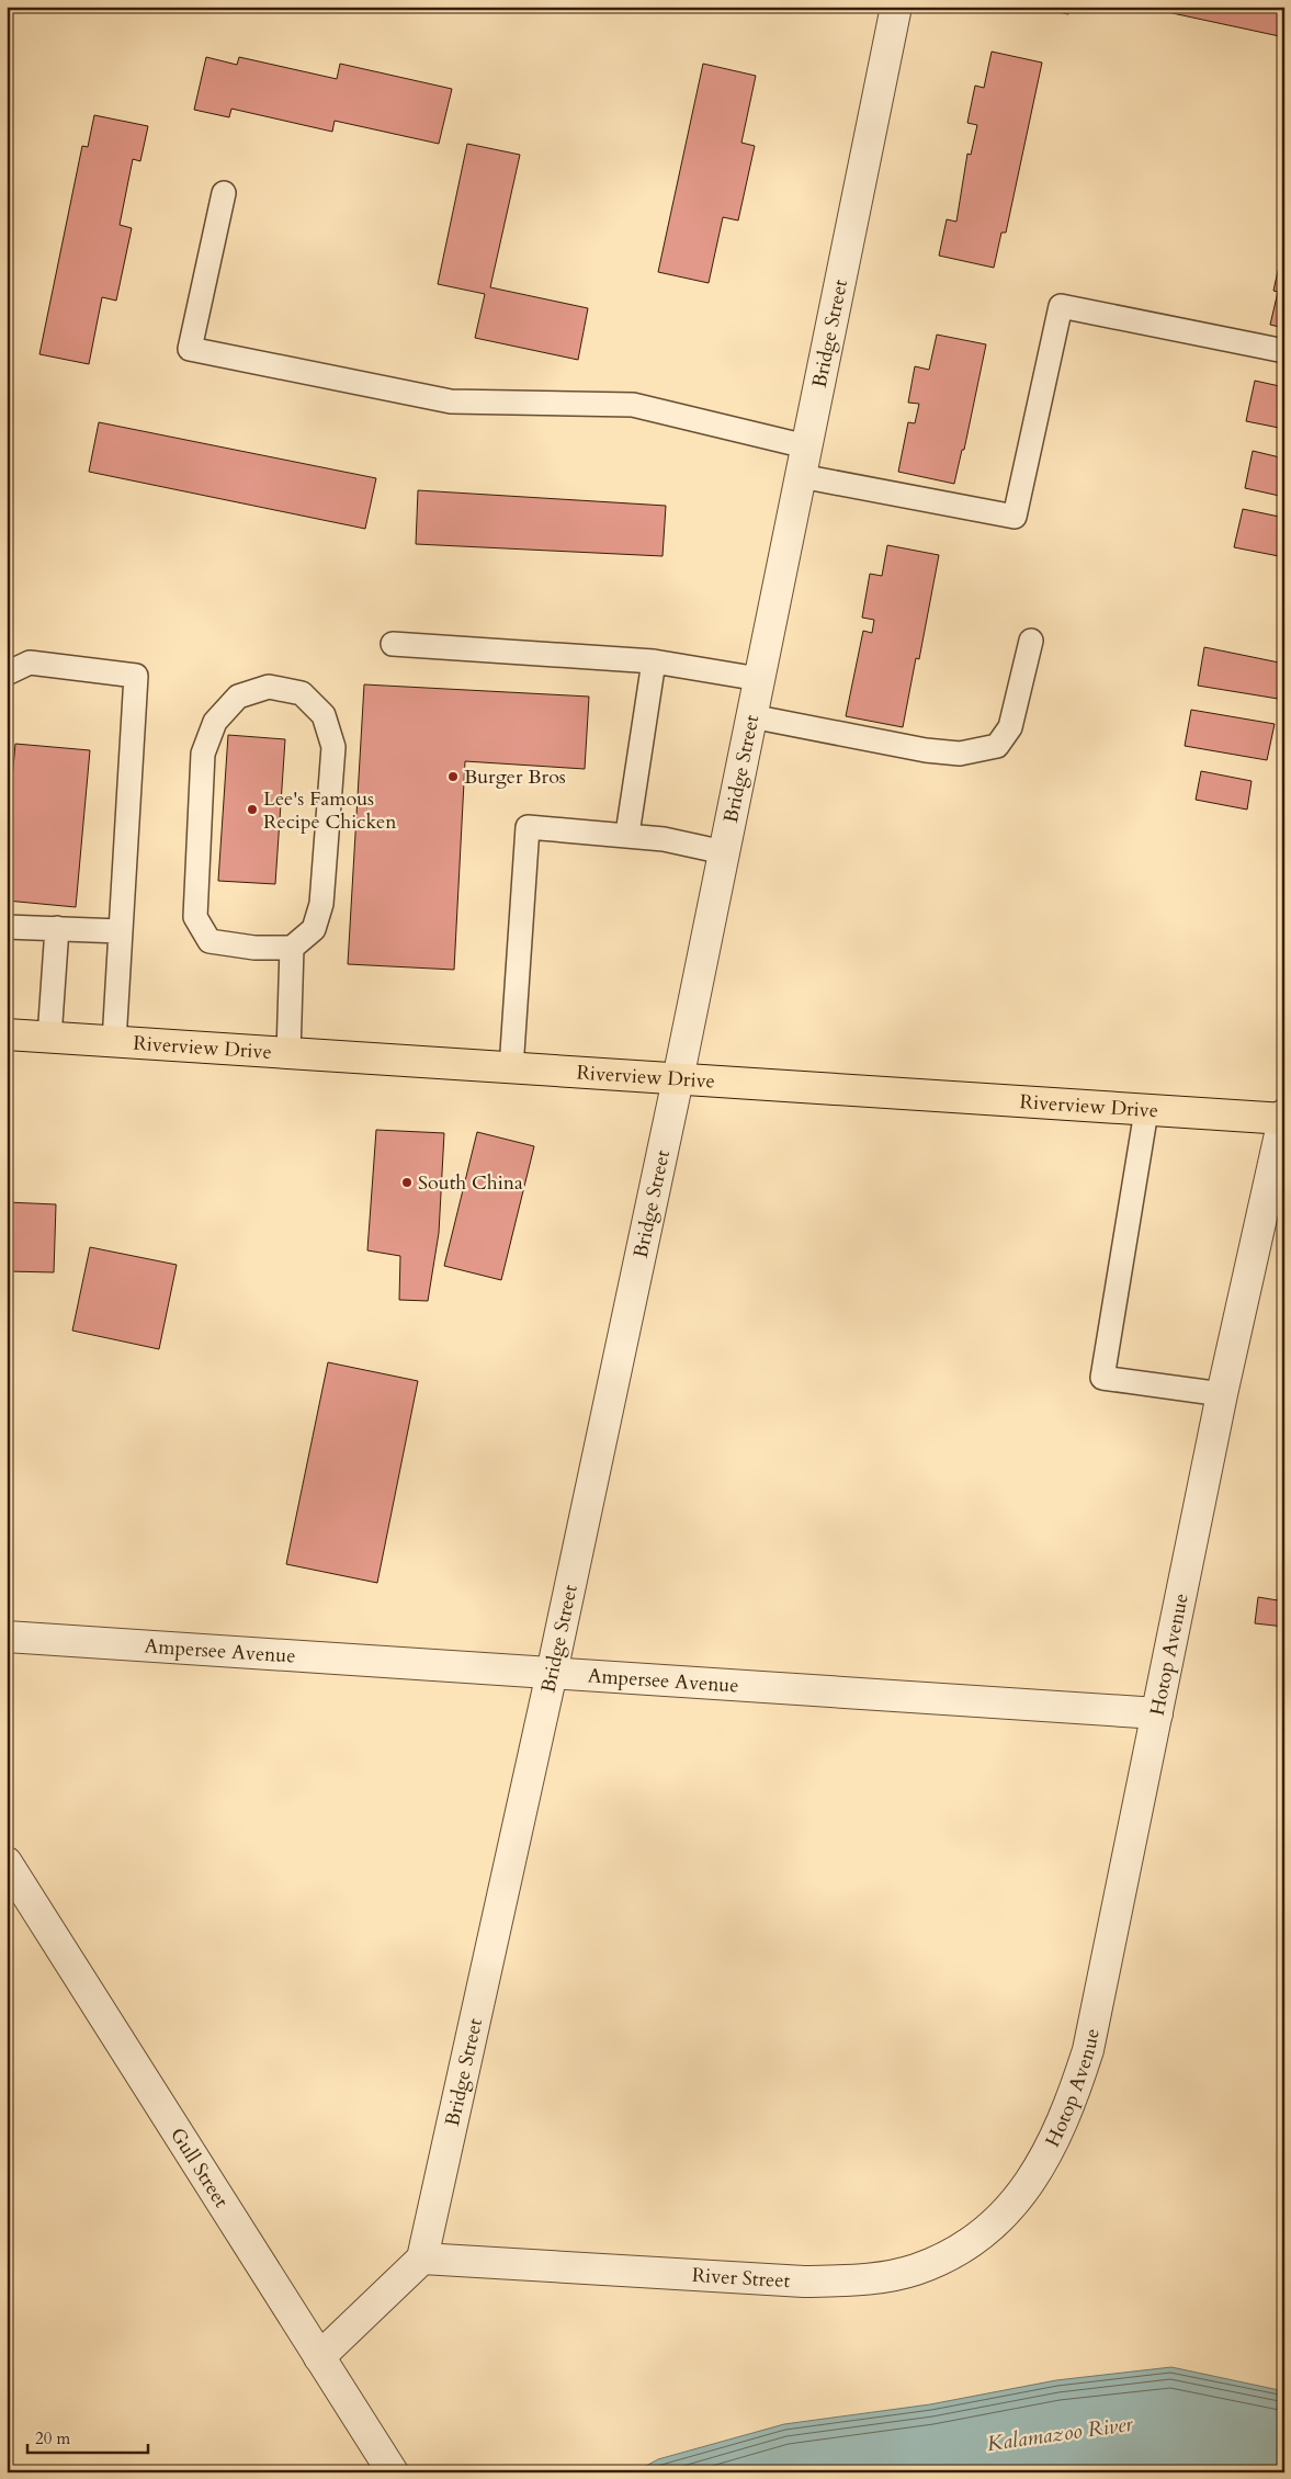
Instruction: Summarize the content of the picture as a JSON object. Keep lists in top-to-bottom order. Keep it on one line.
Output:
{"streets":{"main road":["Riverview Drive"],"street":["Bridge Street","Ampersee Avenue","Hotop Avenue","Gull Street","River Street"]},"crossings":[["Bridge Street","Riverview Drive"],["Bridge Street","Ampersee Avenue"],["Bridge Street","River Street"],["Riverview Drive","Hotop Avenue"],["Ampersee Avenue","Hotop Avenue"],["Hotop Avenue","River Street"]],"water":["Kalamazoo River"],"places":["Burger Bros","Lee's Famous Recipe Chicken","South China"],"scale_bar":"20 m"}
